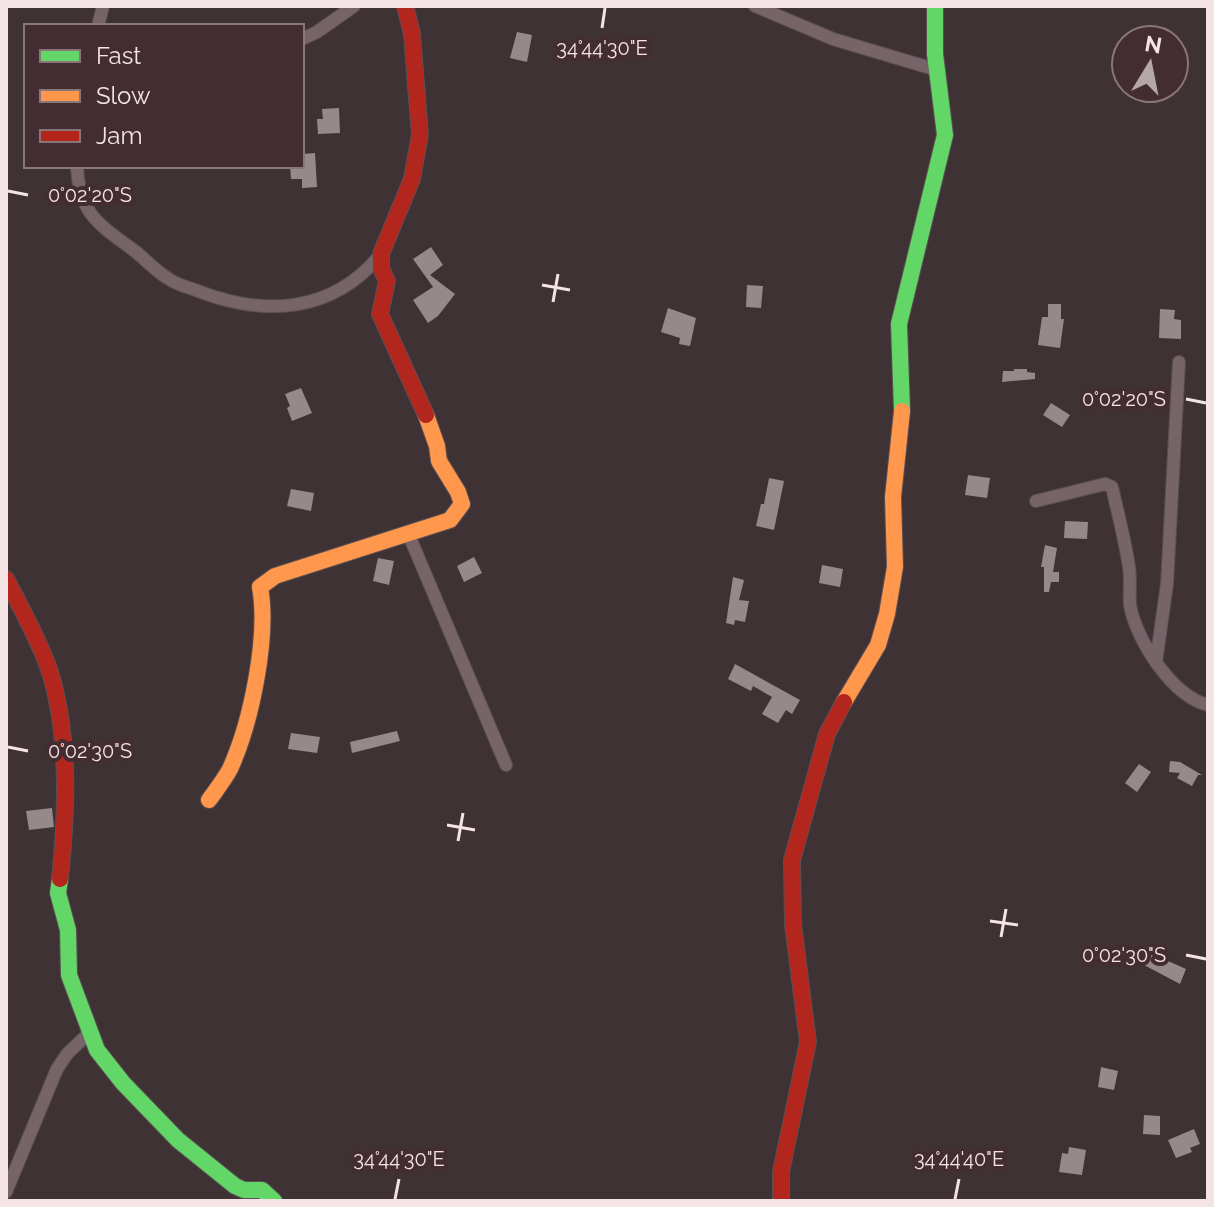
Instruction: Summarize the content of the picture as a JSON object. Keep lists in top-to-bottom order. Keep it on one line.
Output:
{"legend":["Fast","Slow","Jam"],"north":"top","coordinates":["34°44'30\"E","0°02'20\"S","0°02'30\"S","34°44'40\"E"]}
